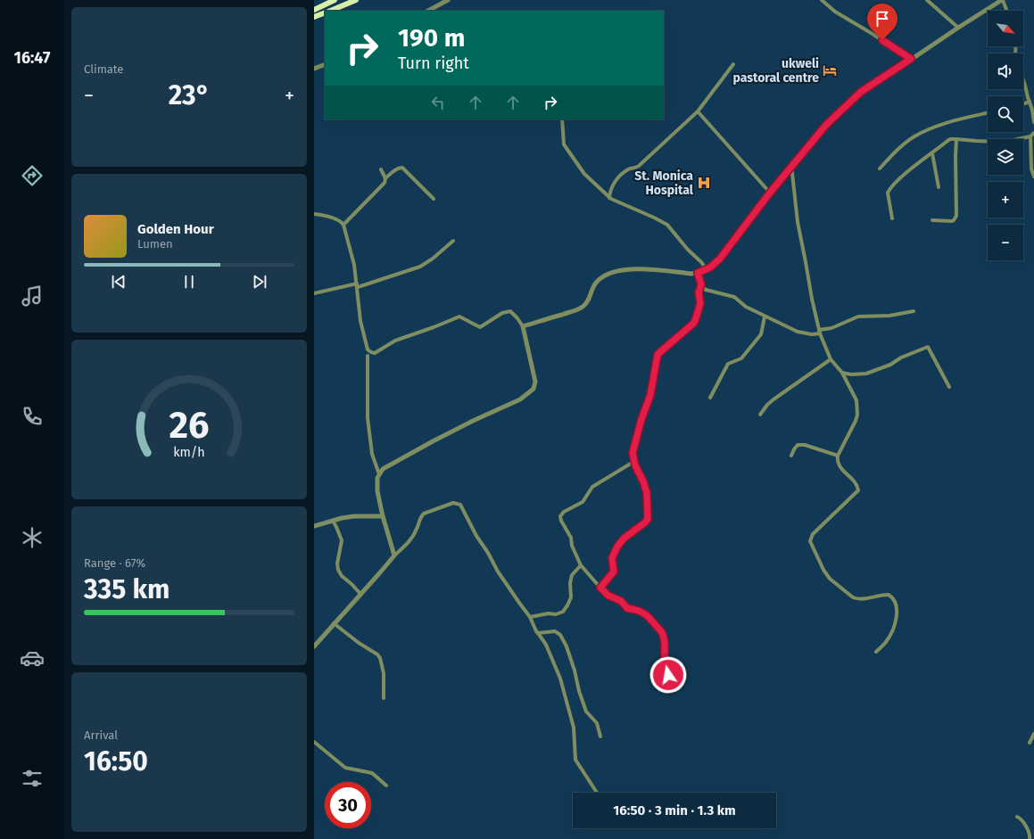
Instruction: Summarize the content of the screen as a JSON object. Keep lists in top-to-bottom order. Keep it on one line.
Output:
{"places":{"hotel":["ukweli pastoral centre"],"hospital":["St. Monica Hospital"]},"north":"bottom right","page":{"tabs":"16:47","tile":["Climate",["Range · 67%","335 km"],["Arrival","16:50"]],"map_buttons":["+","−"],"turn":["190 m","Turn right"],"heat":["−","23°","+"],"song":["Golden Hour","Lumen"],"limit":"30","trip":"16:50 · 3 min · 1.3 km","gauge":["26","km/h"]}}
